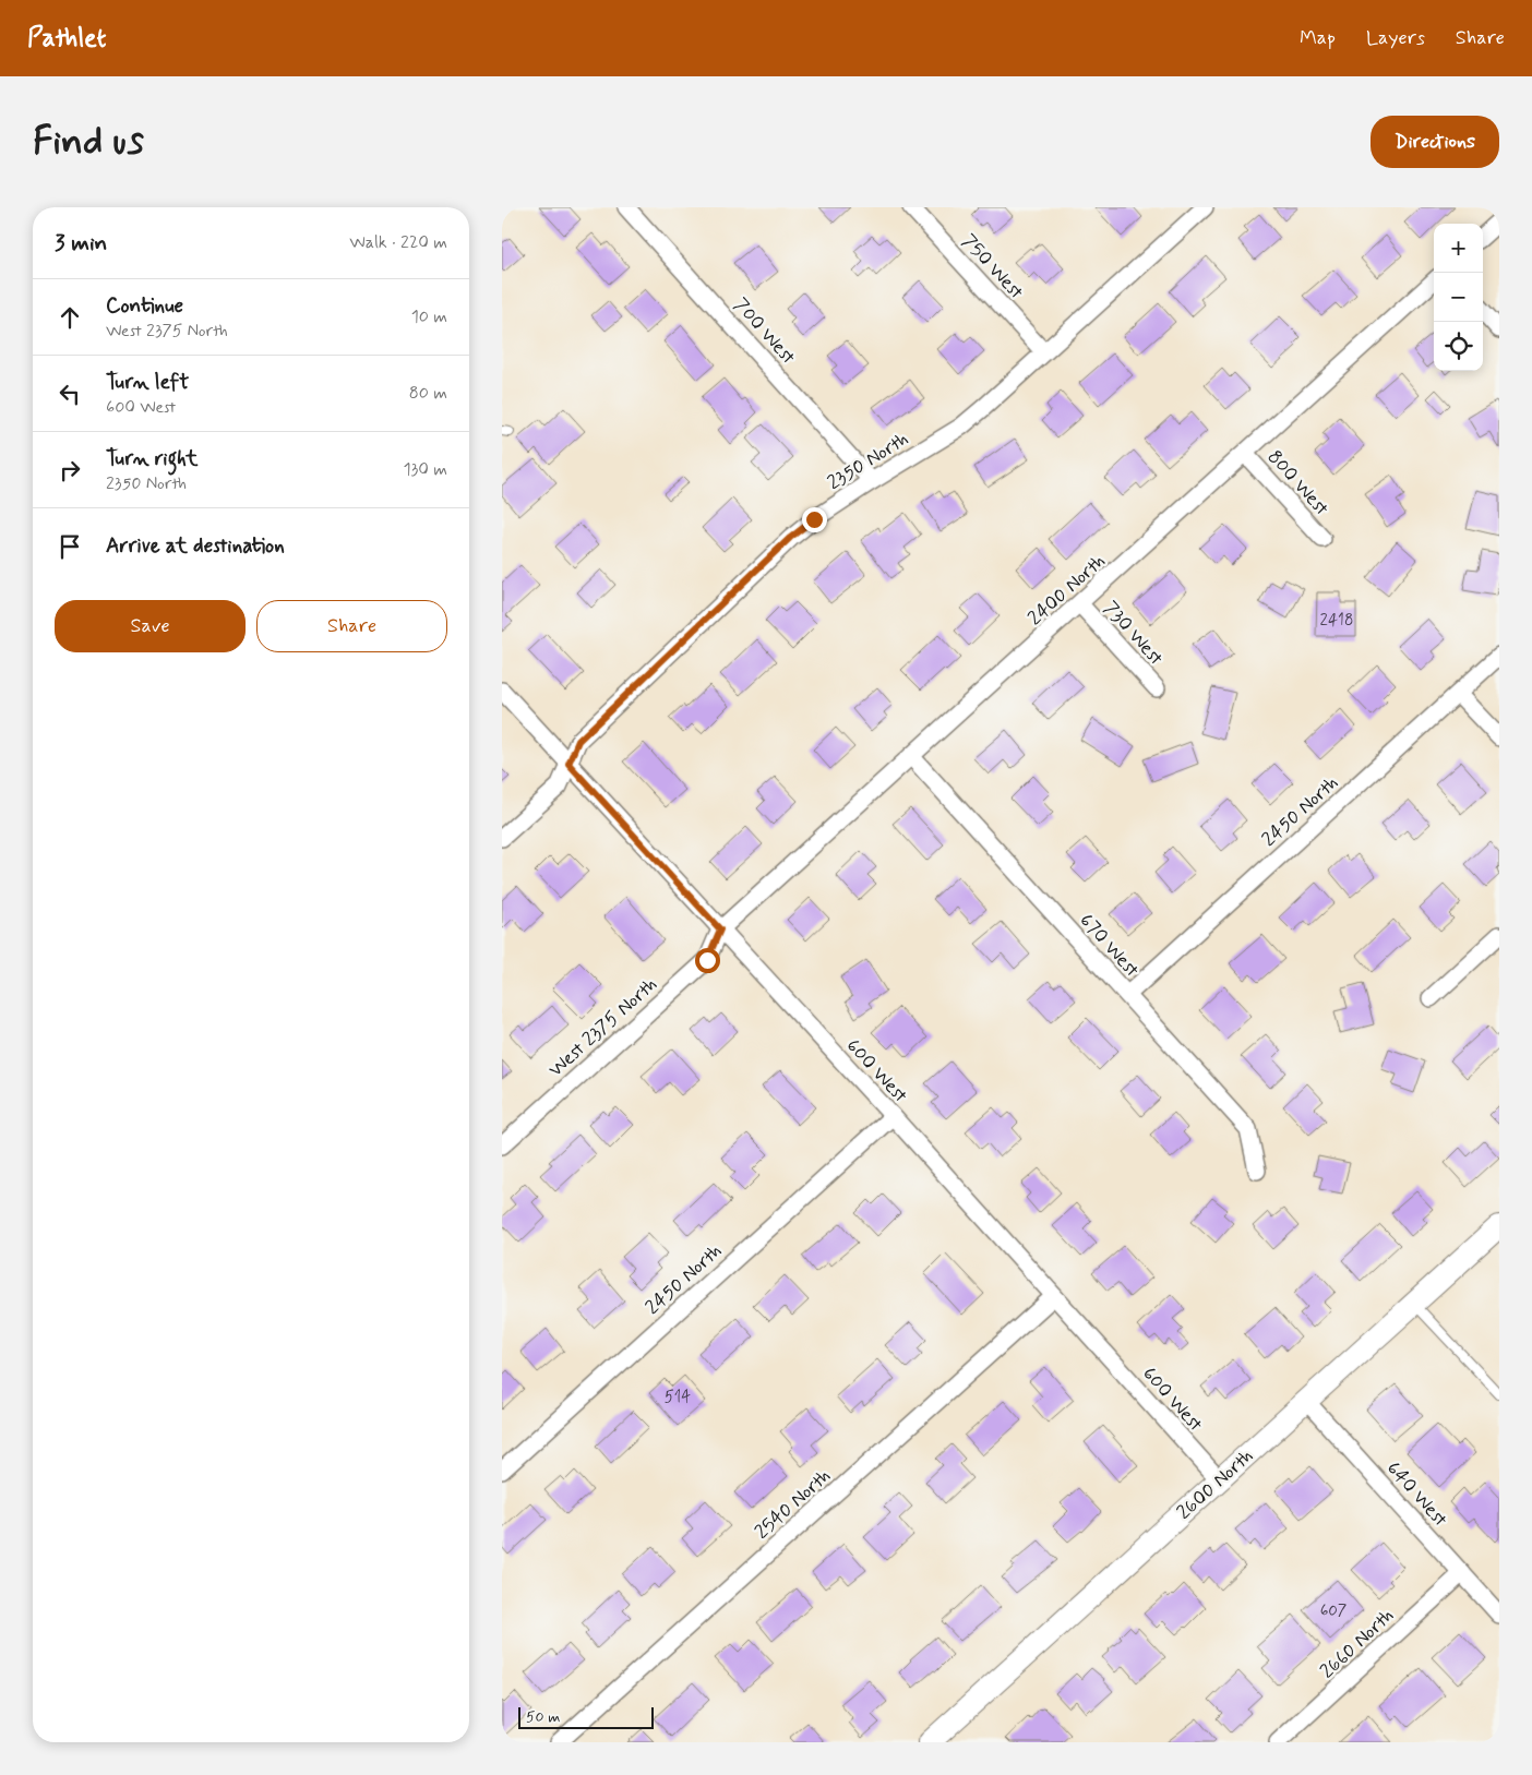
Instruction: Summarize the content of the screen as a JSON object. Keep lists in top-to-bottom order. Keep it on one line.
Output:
{"streets":{"street":["750 West","700 West","2350 North","800 West","2400 North","730 West","2450 North","670 West","West 2375 North","600 West","2600 North","640 West","2540 North","2660 North"]},"crossings":[["750 West","2350 North"],["700 West","2350 North"],["2350 North","600 West"],["800 West","2400 North"],["2400 North","730 West"],["2400 North","670 West"],["2400 North","West 2375 North"],["2400 North","600 West"],["2450 North","670 West"],["2450 North","600 West"],["West 2375 North","600 West"],["600 West","2600 North"],["600 West","2540 North"],["2600 North","640 West"],["640 West","2660 North"]],"house_numbers":["2418","514","607"],"scale_bar":"50 m","page":{"header":"Pathlet","nav":["Map","Layers","Share"],"buttons":["Directions",["Save","Share"]],"title":"Find us","heading":["3 min","Walk · 220 m"],"map_buttons":["+","−"],"list":[["Continue","West 2375 North","10 m"],["Turn left","600 West","80 m"],["Turn right","2350 North","130 m"],"Arrive at destination"],"scale":"50 m"}}
